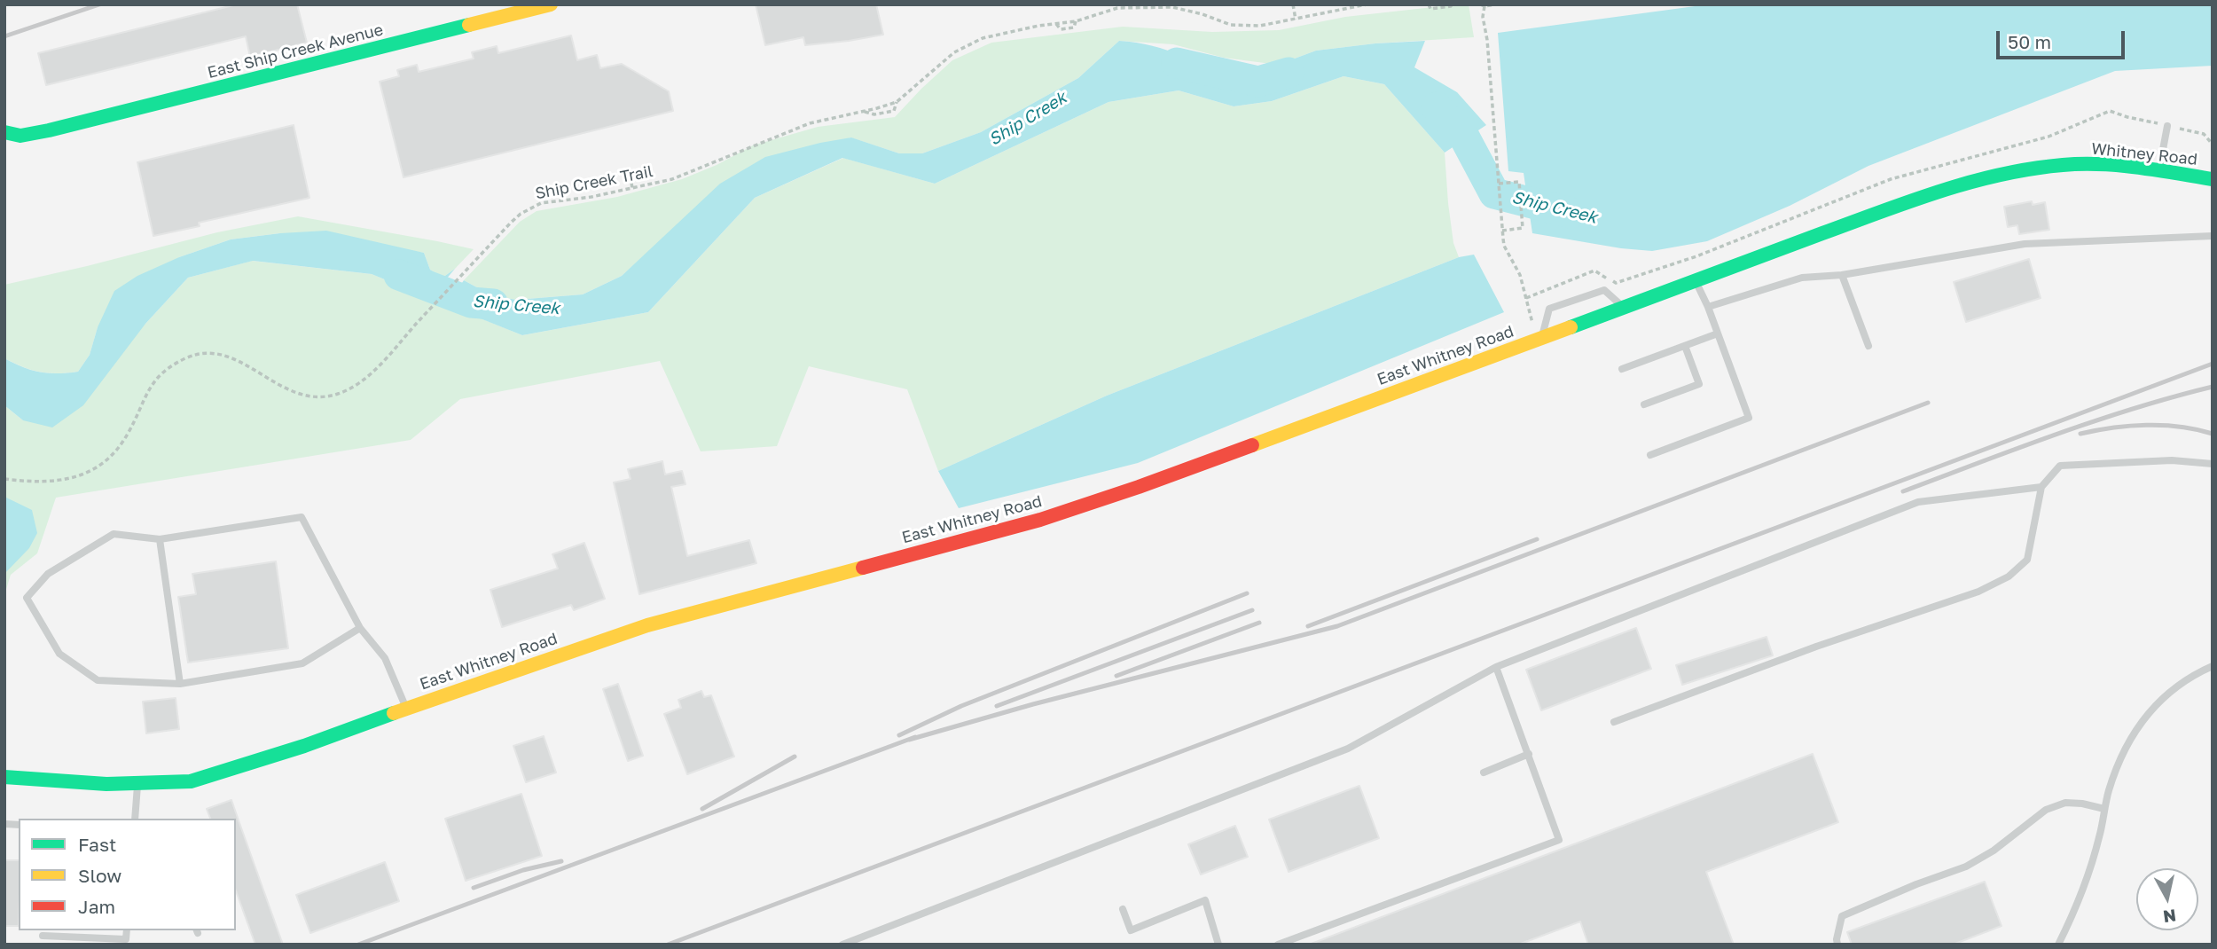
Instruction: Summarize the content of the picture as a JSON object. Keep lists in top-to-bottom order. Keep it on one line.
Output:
{"streets":{"street":["East Ship Creek Avenue","Whitney Road","East Whitney Road"],"path":["Ship Creek Trail"]},"crossings":[["Whitney Road","East Whitney Road"]],"water":["Ship Creek"],"legend":["Fast","Slow","Jam"],"scale_bar":"50 m","north":"bottom"}
